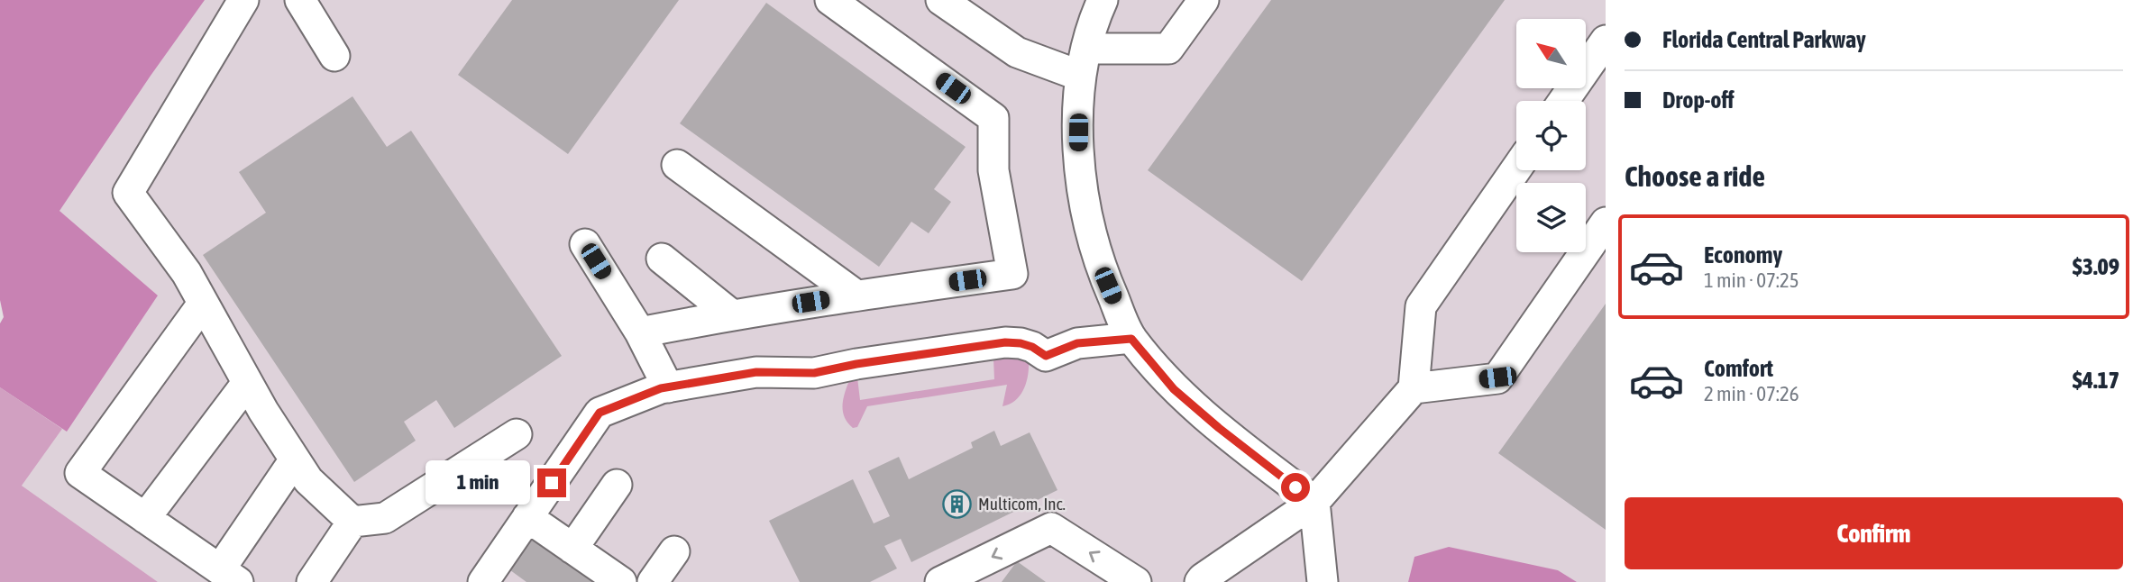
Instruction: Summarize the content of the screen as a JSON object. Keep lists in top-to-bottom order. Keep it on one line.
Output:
{"places":{"building":["Multicom, Inc."]},"north":"top left","page":{"banner":["Florida Central Parkway","Drop-off"],"heading":"Choose a ride","list":[{"name":"Economy","note":"1 min · 07:25","value":"$3.09"},{"name":"Comfort","note":"2 min · 07:26","value":"$4.17"}],"bubble":"1 min","buttons":"Confirm"}}
